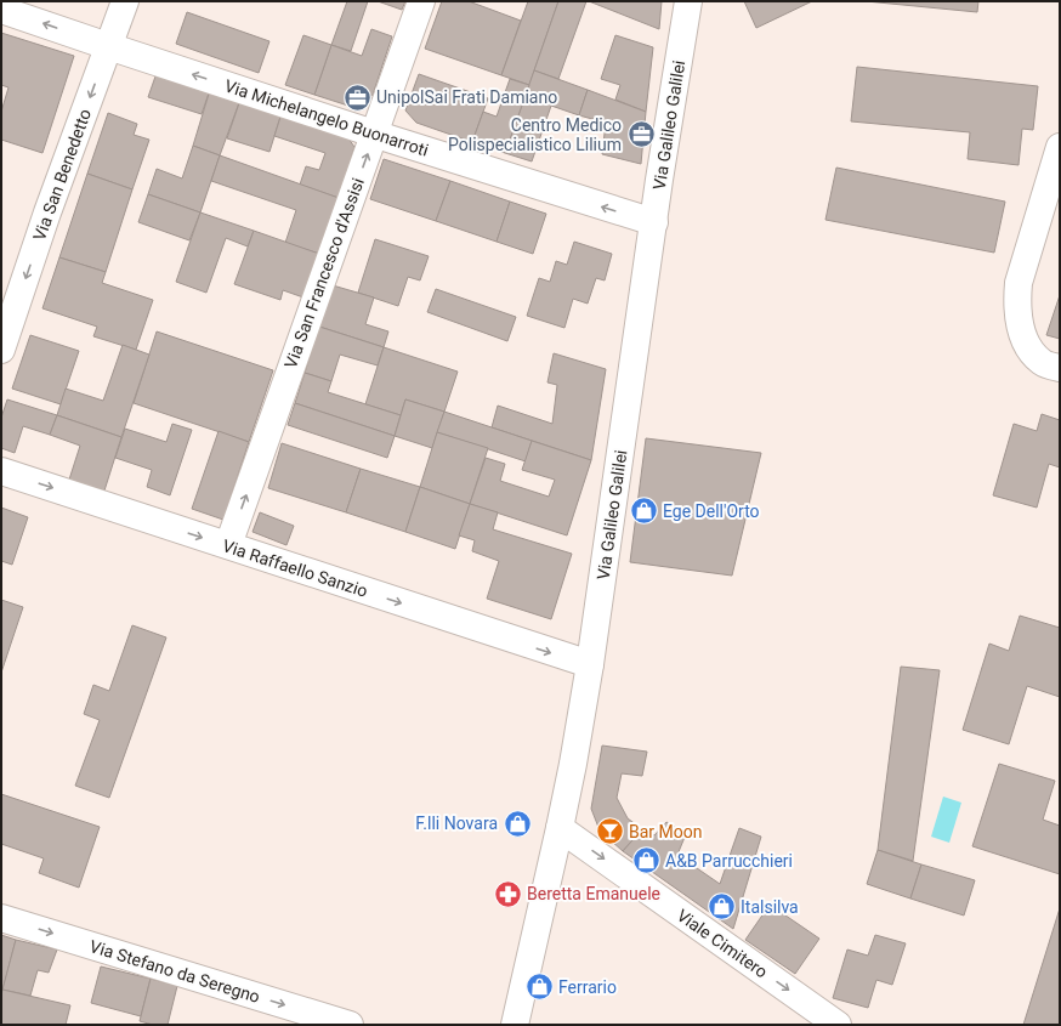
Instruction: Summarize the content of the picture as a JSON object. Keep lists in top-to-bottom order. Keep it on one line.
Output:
{"streets":{"street":["Via Michelangelo Buonarroti","Via Galileo Galilei","Via San Benedetto","Via San Francesco d'Assisi","Via Raffaello Sanzio","Viale Cimitero","Via Stefano da Seregno"]},"crossings":[["Via Michelangelo Buonarroti","Via Galileo Galilei"],["Via Michelangelo Buonarroti","Via San Benedetto"],["Via Michelangelo Buonarroti","Via San Francesco d'Assisi"],["Via Galileo Galilei","Via Raffaello Sanzio"],["Via Galileo Galilei","Viale Cimitero"],["Via San Francesco d'Assisi","Via Raffaello Sanzio"]],"one_way":["Via Michelangelo Buonarroti","Via San Benedetto","Via San Francesco d'Assisi","Via Raffaello Sanzio","Viale Cimitero","Via Stefano da Seregno"],"places":{"office":["UnipolSai Frati Damiano","Centro Medico Polispecialistico Lilium"],"shop":["Ege Dell'Orto","F.lli Novara","A&B Parrucchieri","Italsilva","Ferrario"],"bar":["Bar Moon"],"pharmacy":["Beretta Emanuele"]}}
